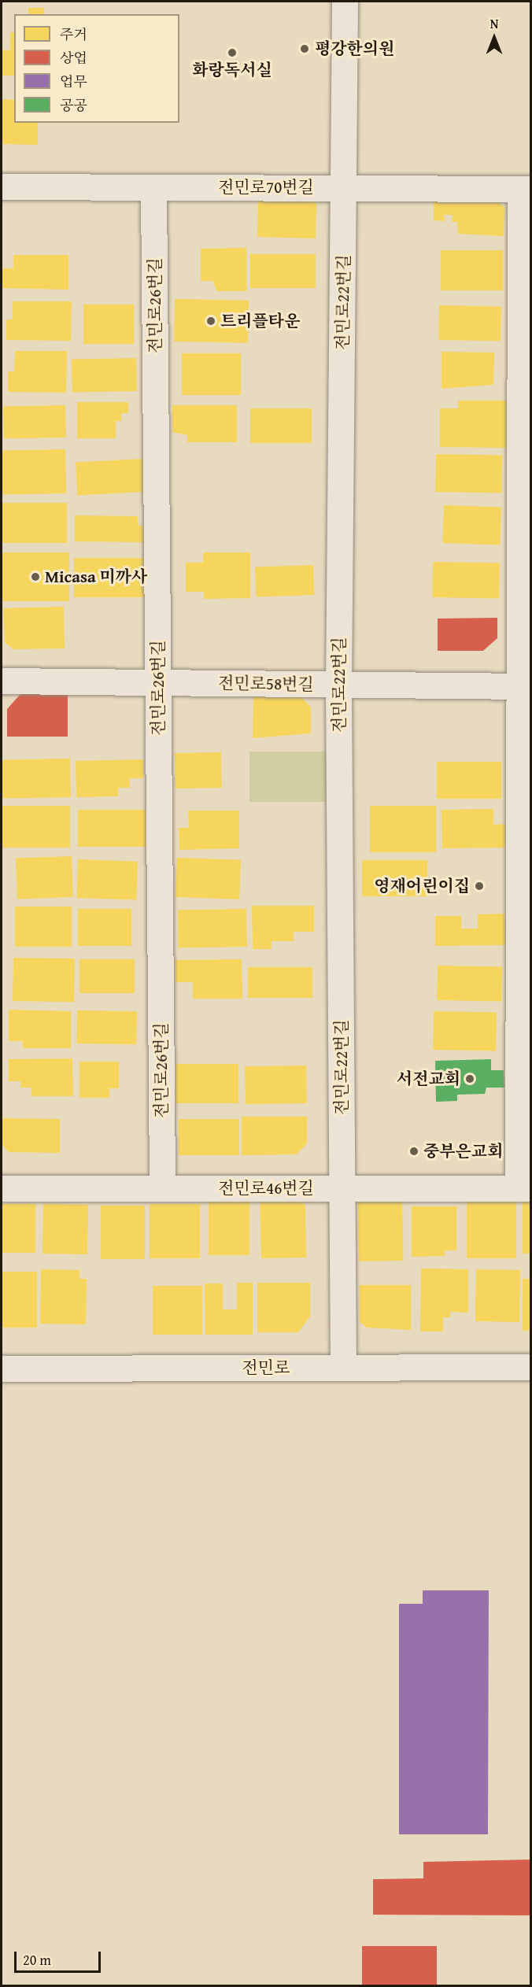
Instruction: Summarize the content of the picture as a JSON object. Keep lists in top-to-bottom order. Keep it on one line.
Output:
{"streets":{"street":["전민로70번길","전민로22번길","전민로26번길","전민로58번길","전민로46번길","전민로"]},"crossings":[["전민로70번길","전민로22번길"],["전민로70번길","전민로26번길"],["전민로22번길","전민로58번길"],["전민로22번길","전민로46번길"],["전민로22번길","전민로"],["전민로26번길","전민로58번길"],["전민로26번길","전민로46번길"]],"places":["평강한의원","화랑독서실","트리플타운","Micasa 미까사","영재어린이집","서전교회","중부은교회"],"legend":["주거","상업","업무","공공"],"scale_bar":"20 m","north":"top"}
